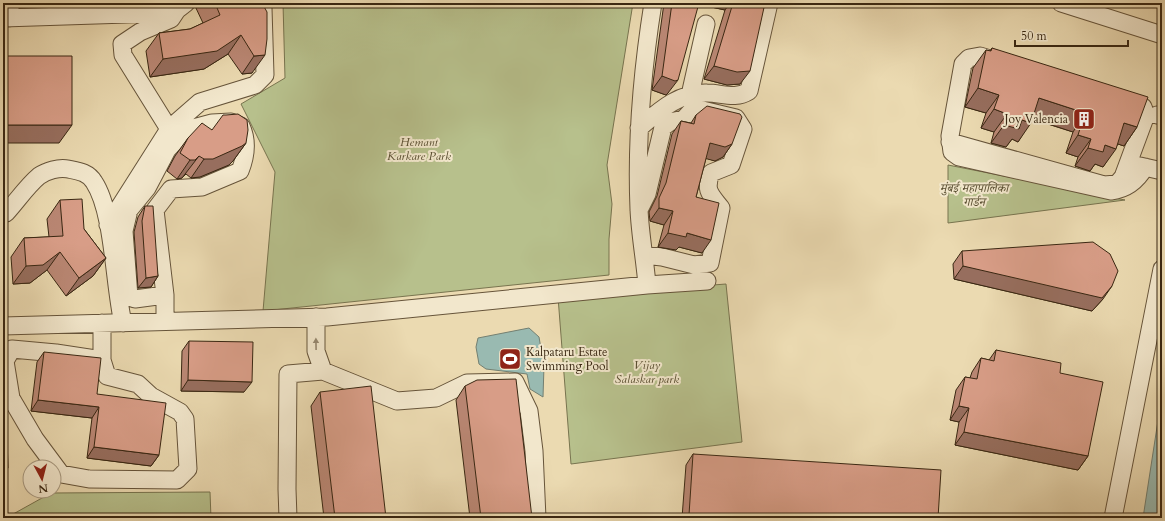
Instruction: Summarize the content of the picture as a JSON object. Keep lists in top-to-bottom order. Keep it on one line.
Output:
{"parks":["Hemant Karkare Park","मुंबई महापालिका गार्डन","Vijay Salaskar park"],"places":{"building":["Joy Valencia"],"sports":["Kalpataru Estate Swimming Pool"]},"scale_bar":"50 m","north":"bottom"}
